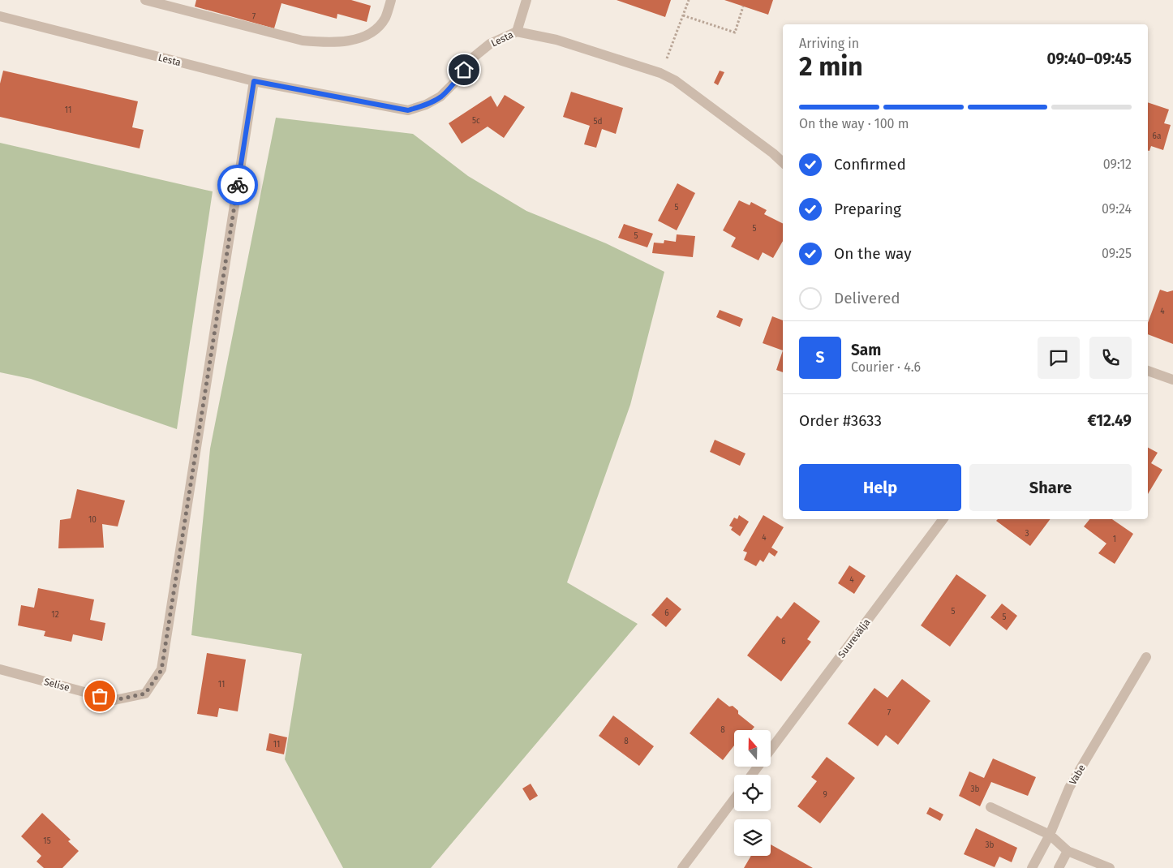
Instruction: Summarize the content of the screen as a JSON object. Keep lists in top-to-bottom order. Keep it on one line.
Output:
{"streets":{"street":["Lesta","Suurevälja","Selise","Vabe"]},"crossings":[["Lesta","Selise"]],"house_numbers":["7","11","5c","5d","6a","5","5","5","4","10","3","4","1","4","5","6","12","5","6","11","7","8","8","11","3b","9","15","3b"],"north":"top","page":{"heading":["2 min","Arriving in","09:40–09:45"],"panel":["Sam","Courier · 4.6","Order #3633","€12.49"],"bar":"On the way · 100 m","list":[["Confirmed","09:12"],["Preparing","09:24"],["On the way","09:25"],"Delivered"],"round":"S","buttons":["Help","Share"]}}
